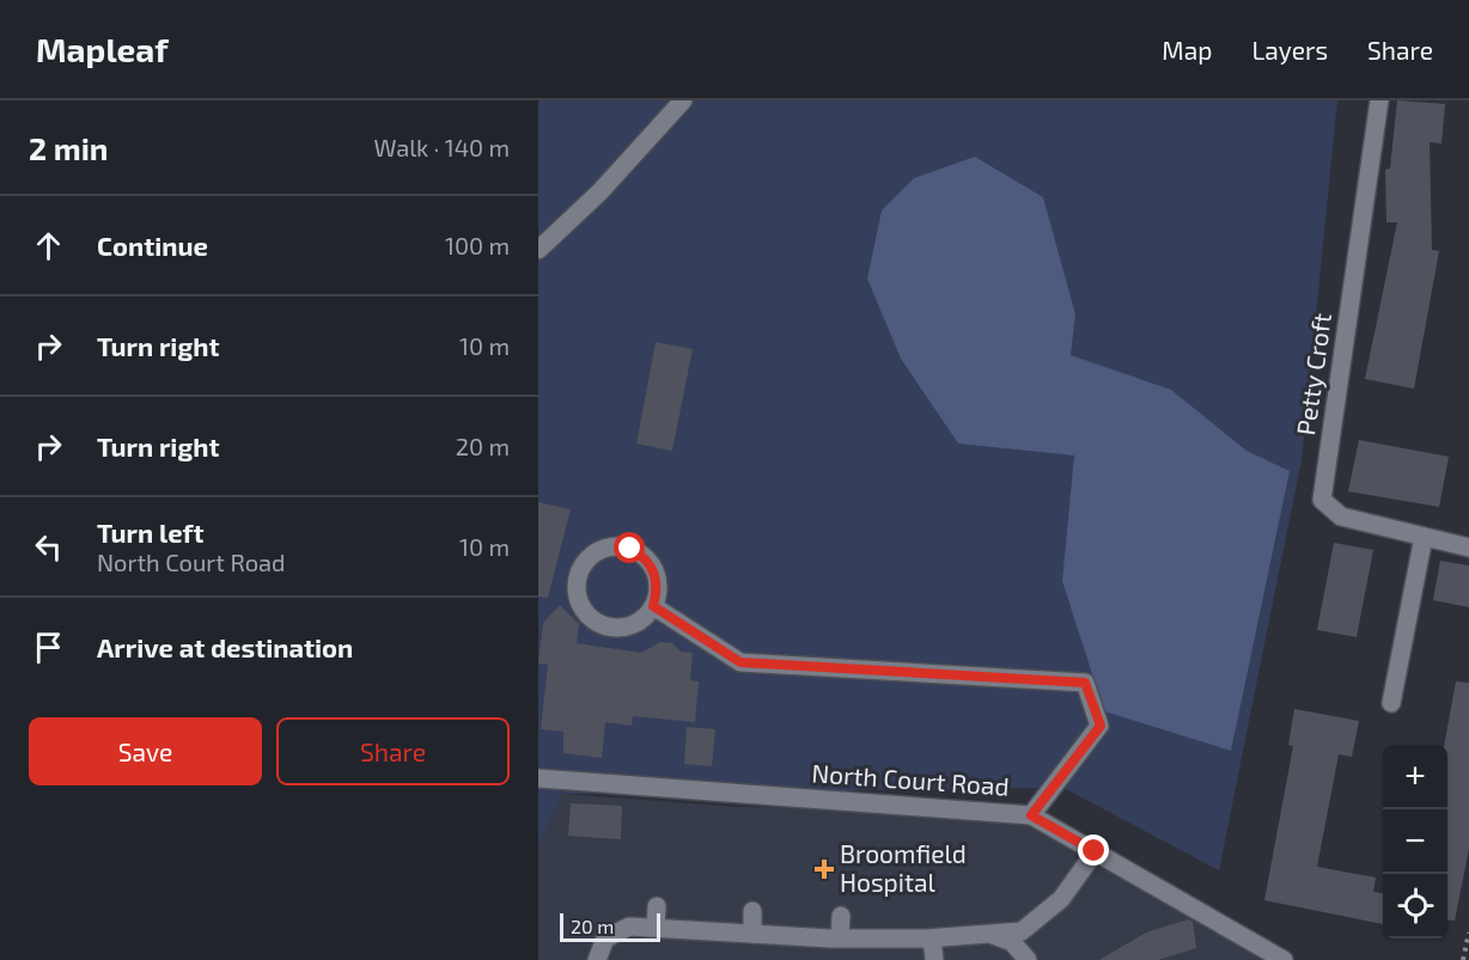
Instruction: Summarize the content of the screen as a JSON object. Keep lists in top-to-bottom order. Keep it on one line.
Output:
{"streets":{"street":["Petty Croft","North Court Road"]},"places":{"health":["Broomfield Hospital"]},"scale_bar":"20 m","page":{"header":"Mapleaf","nav":["Map","Layers","Share"],"heading":["2 min","Walk · 140 m"],"list":[["Continue","100 m"],["Turn right","10 m"],["Turn right","20 m"],["Turn left","North Court Road","10 m"],"Arrive at destination"],"buttons":["Save","Share"],"map_buttons":["+","−"],"scale":"20 m"}}
